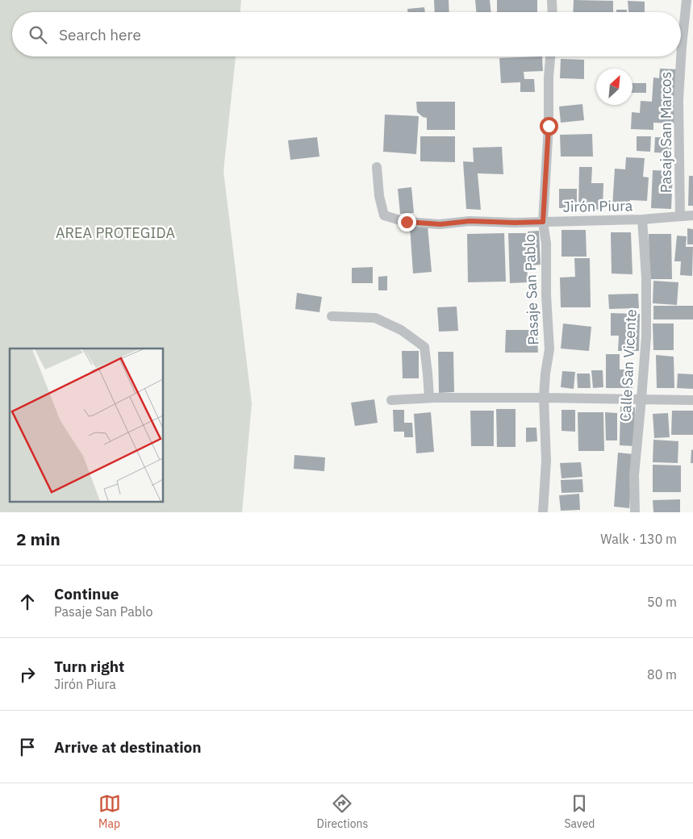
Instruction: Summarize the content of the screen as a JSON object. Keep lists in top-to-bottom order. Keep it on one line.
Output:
{"streets":{"street":["Pasaje San Marcos","Jirón Piura","Pasaje San Pablo","Calle San Vicente"]},"crossings":[["Pasaje San Marcos","Jirón Piura"],["Jirón Piura","Pasaje San Pablo"],["Jirón Piura","Calle San Vicente"]],"parks":["AREA PROTEGIDA"],"north":"top right","page":{"search":"Search here","heading":["2 min","Walk · 130 m"],"list":[["Continue","Pasaje San Pablo","50 m"],["Turn right","Jirón Piura","80 m"],"Arrive at destination"],"nav":["Map","Directions","Saved"]}}
